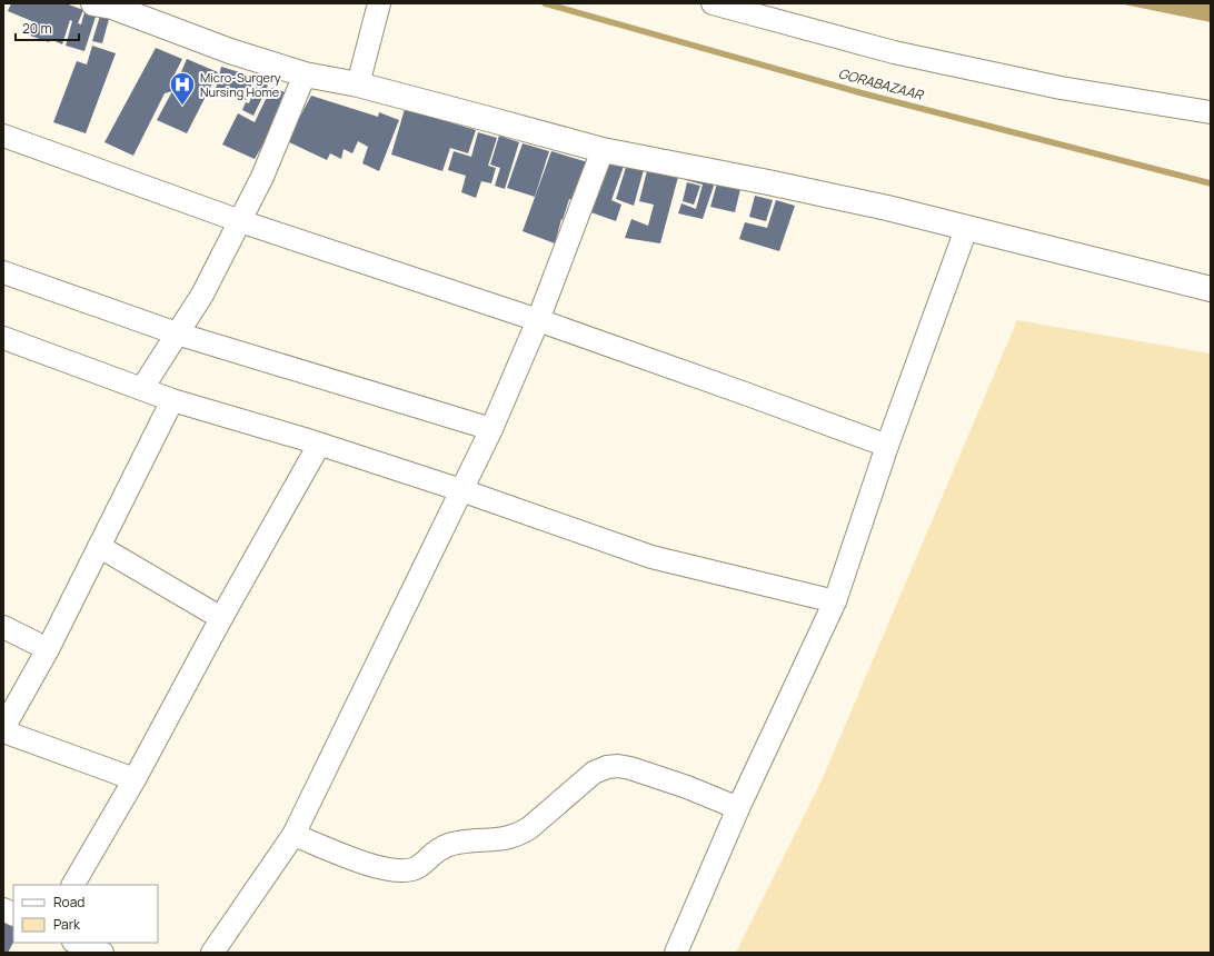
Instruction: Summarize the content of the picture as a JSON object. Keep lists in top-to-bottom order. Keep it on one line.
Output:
{"water":["GORABAZAAR"],"places":{"hospital":["Micro-Surgery Nursing Home"]},"legend":["Road","Park"],"scale_bar":"20 m"}
